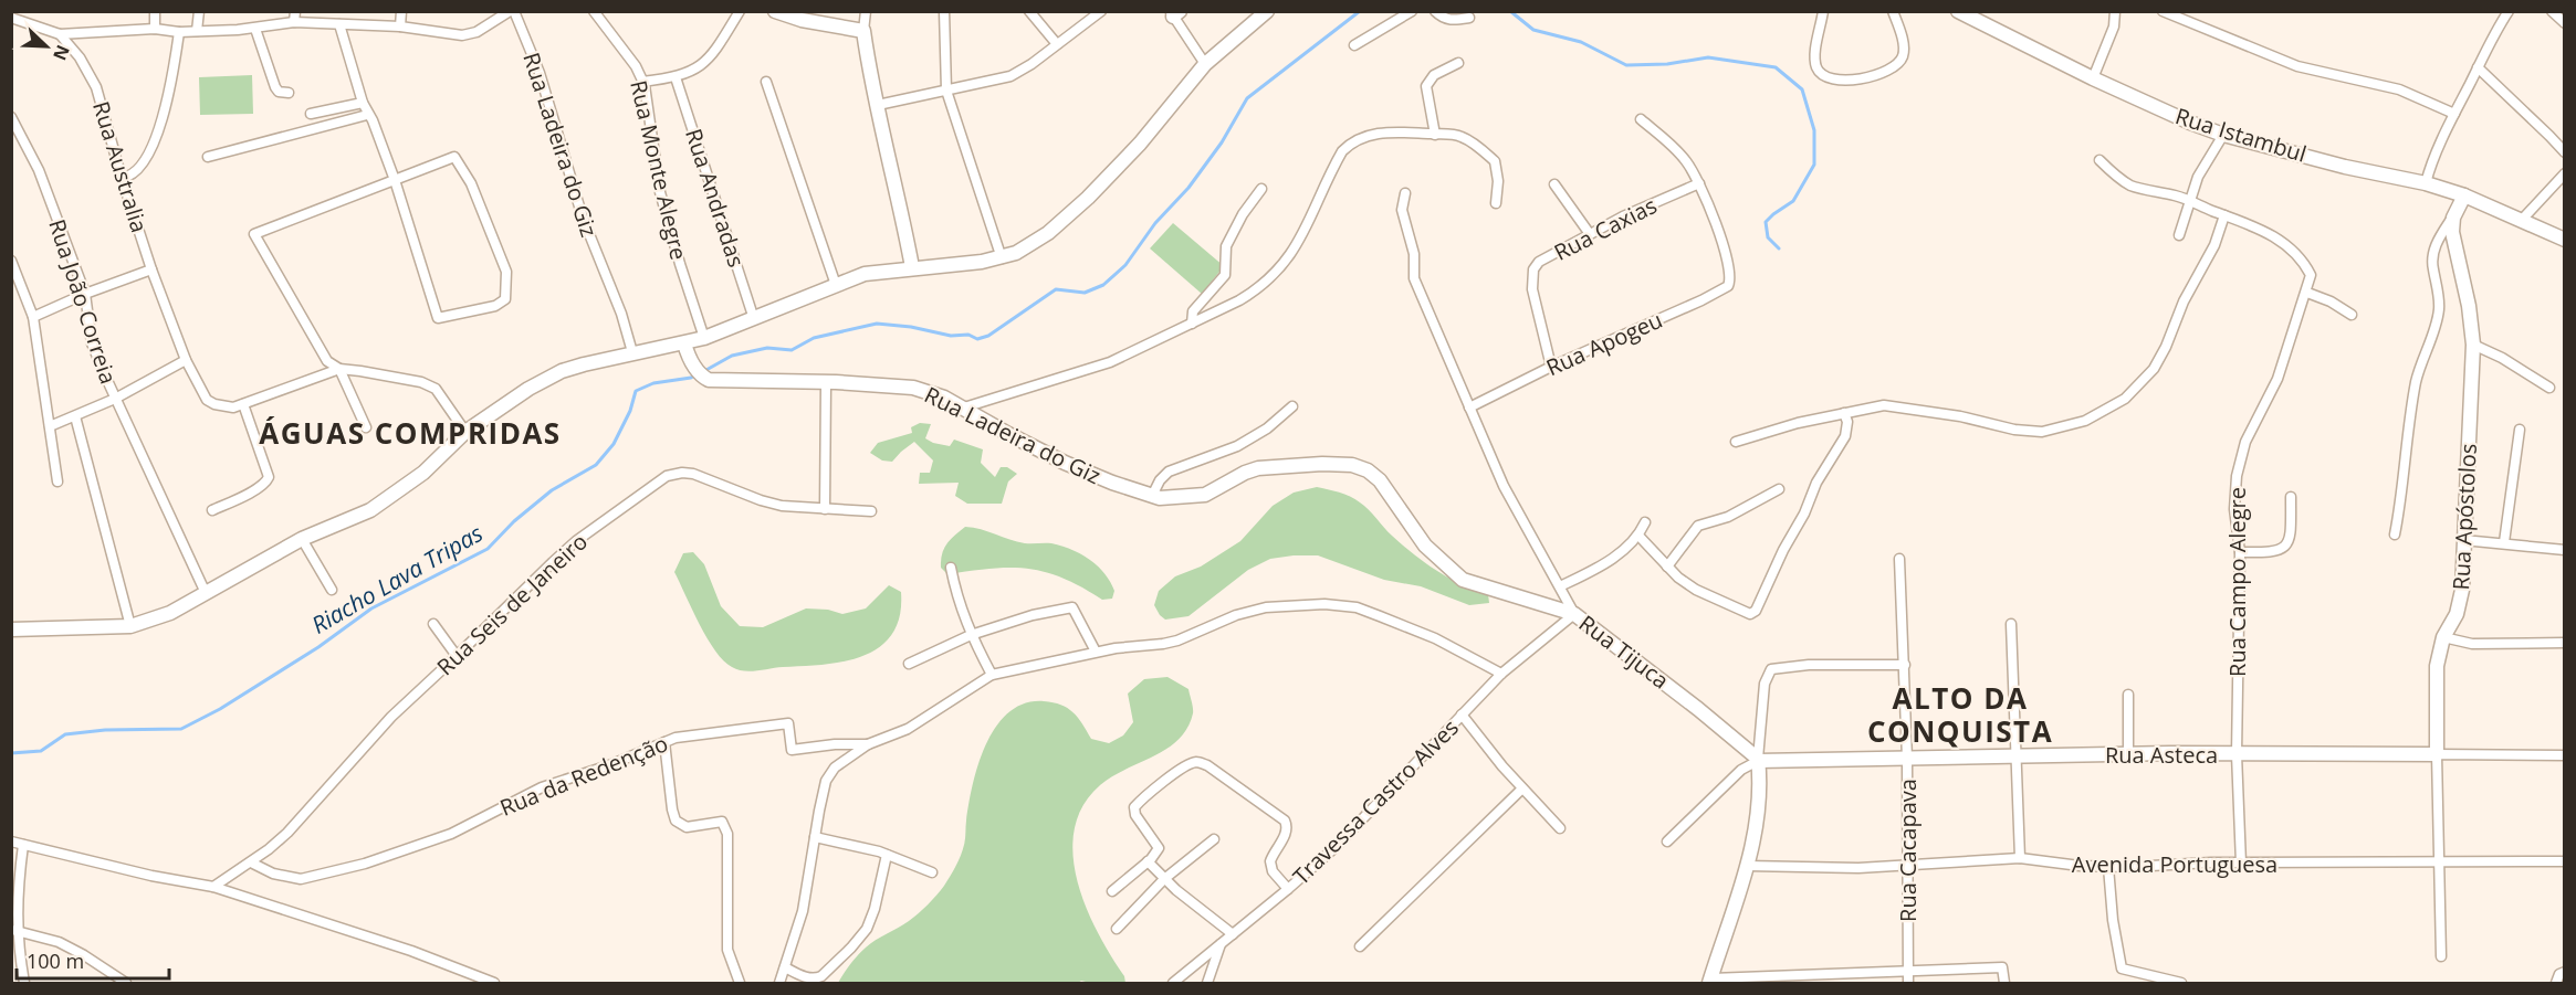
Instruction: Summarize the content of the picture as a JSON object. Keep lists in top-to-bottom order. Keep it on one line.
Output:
{"streets":{"street":["Rua Istambul","Rua Ladeira do Giz","Rua Australia","Rua Monte Alegre","Rua Andradas","Rua Caxias","Rua João Correia","Rua Apogeu","Rua Apóstolos","Rua Campo Alegre","Rua Seis de Janeiro","Rua Tijuca","Rua Asteca","Rua da Redenção","Travessa Castro Alves","Rua Cacapava","Avenida Portuguesa"]},"crossings":[["Rua Ladeira do Giz","Rua Tijuca"],["Rua Ladeira do Giz","Travessa Castro Alves"],["Rua Caxias","Rua Apogeu"],["Rua Apogeu","Rua Tijuca"],["Rua Apóstolos","Rua Asteca"],["Rua Apóstolos","Avenida Portuguesa"],["Rua Campo Alegre","Rua Asteca"],["Rua Campo Alegre","Avenida Portuguesa"],["Rua Seis de Janeiro","Rua da Redenção"],["Rua Tijuca","Rua Asteca"],["Rua Tijuca","Travessa Castro Alves"],["Rua Asteca","Rua Cacapava"],["Rua Cacapava","Avenida Portuguesa"]],"districts":["ÁGUAS COMPRIDAS","ALTO DA CONQUISTA"],"water":["Riacho Lava Tripas"],"scale_bar":"100 m","north":"bottom right"}
